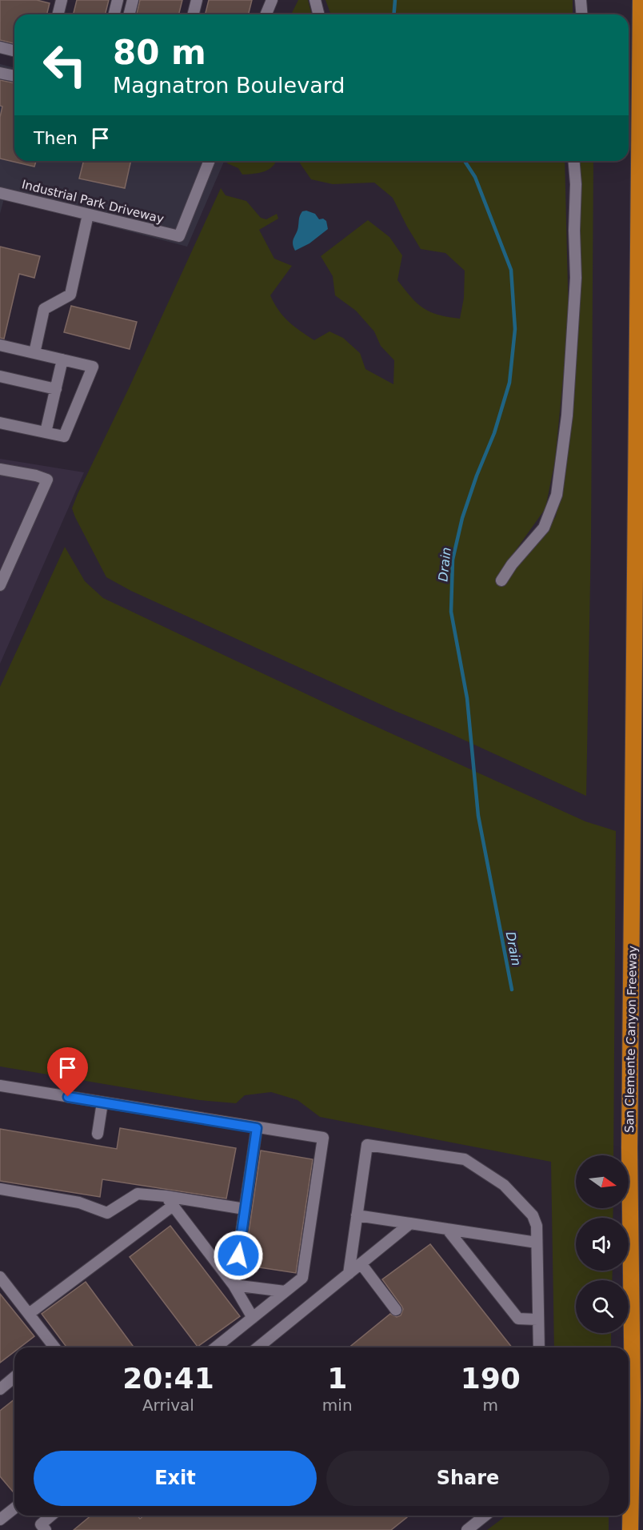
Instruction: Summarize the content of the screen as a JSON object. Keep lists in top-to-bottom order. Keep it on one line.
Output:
{"streets":{"highway":["San Clemente Canyon Freeway"],"street":["Industrial Park Driveway"]},"water":["Drain"],"north":"right","page":{"turn":["80 m","Magnatron Boulevard"],"then":"Then","eta":["20:41","Arrival","1","min","190","m"],"buttons":["Exit","Share"]}}
